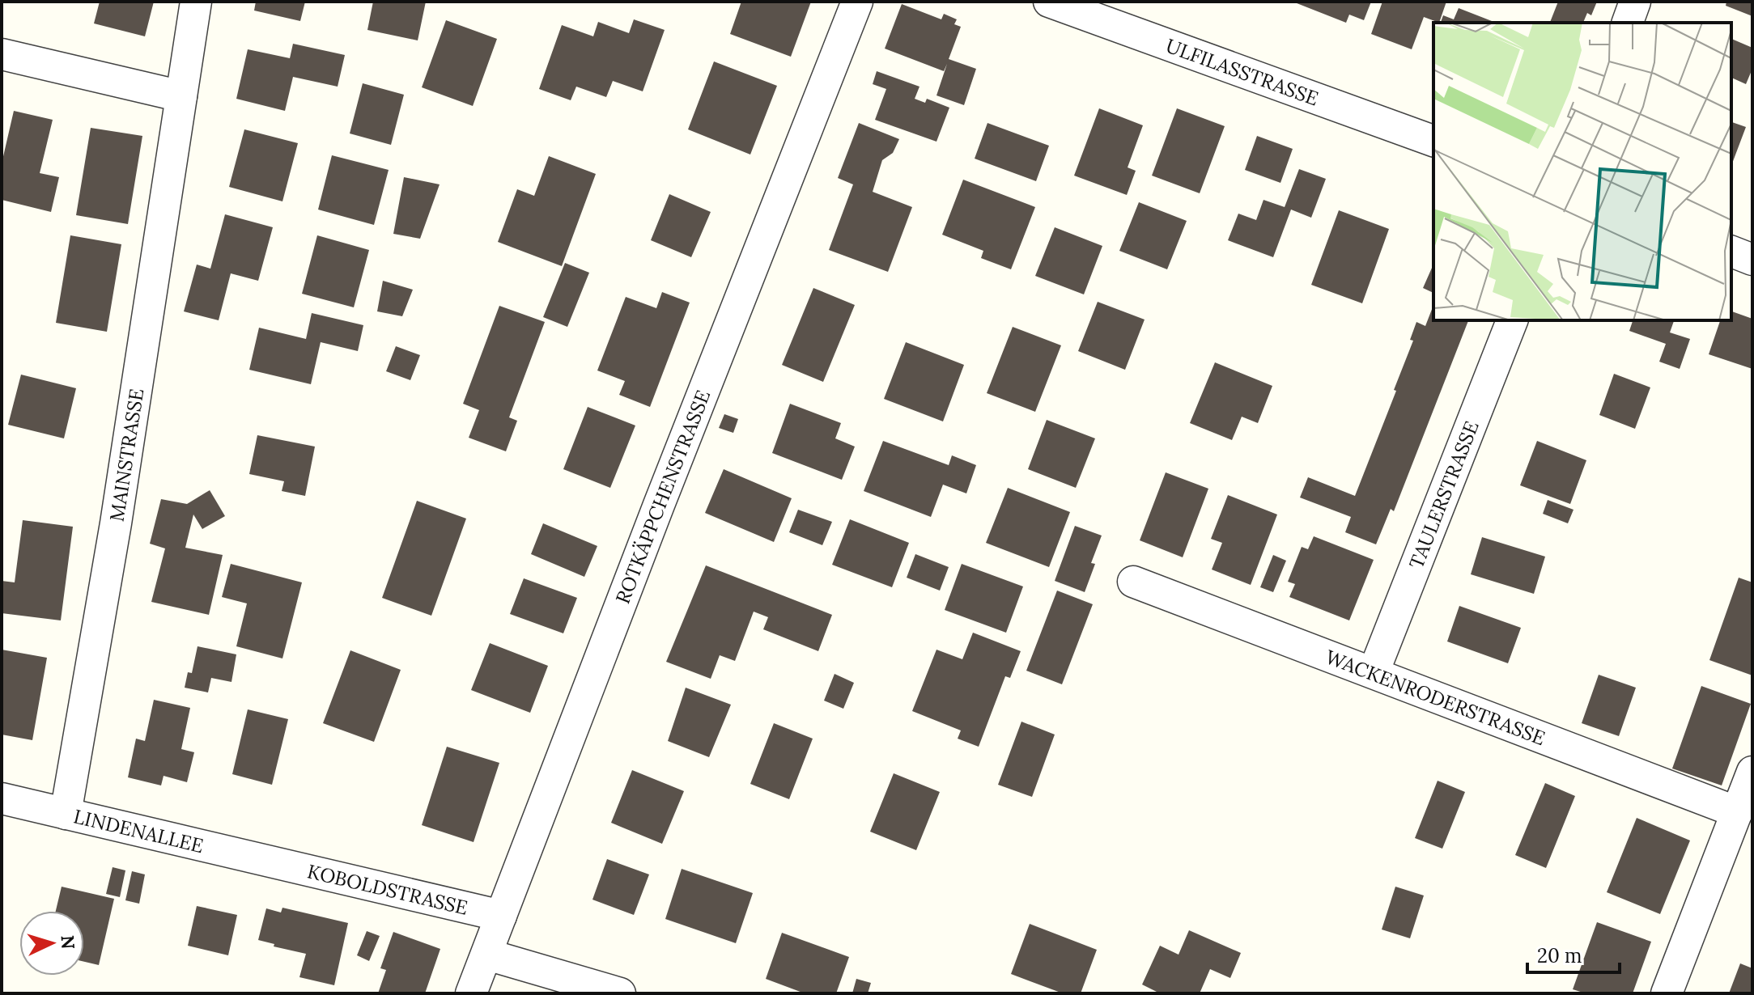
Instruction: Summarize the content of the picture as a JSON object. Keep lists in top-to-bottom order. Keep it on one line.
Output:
{"streets":{"street":["ULFILASSTRASSE","MAINSTRASSE","TAULERSTRASSE","ROTKÄPPCHENSTRASSE","WACKENRODERSTRASSE","LINDENALLEE","KOBOLDSTRASSE"]},"crossings":[["MAINSTRASSE","LINDENALLEE"],["TAULERSTRASSE","WACKENRODERSTRASSE"],["ROTKÄPPCHENSTRASSE","KOBOLDSTRASSE"],["LINDENALLEE","KOBOLDSTRASSE"]],"scale_bar":"20 m","north":"right"}
